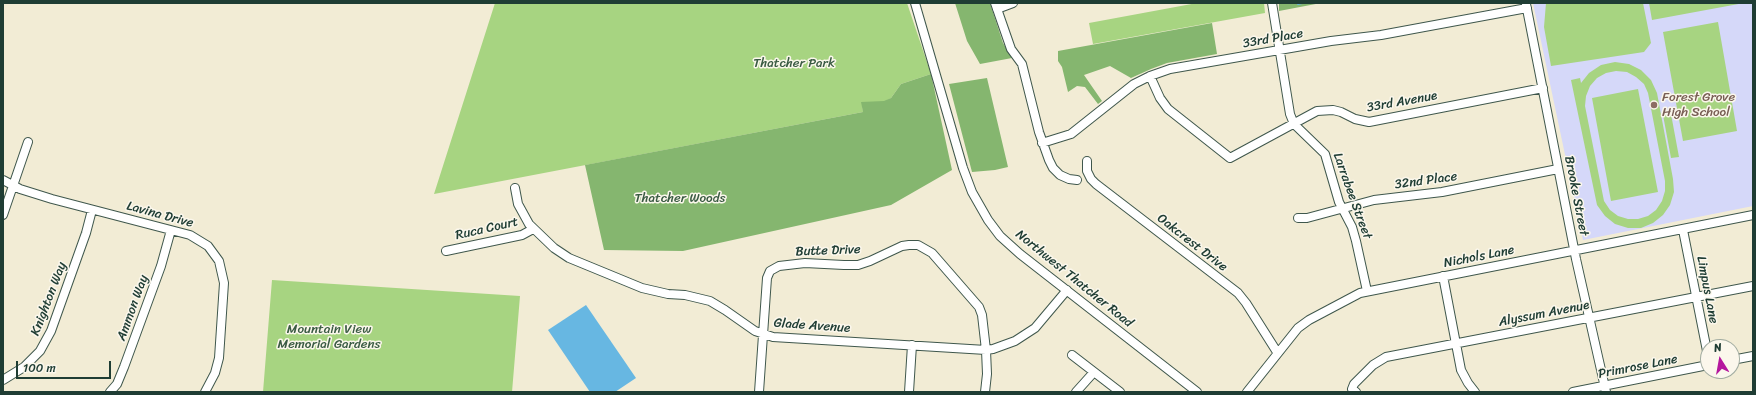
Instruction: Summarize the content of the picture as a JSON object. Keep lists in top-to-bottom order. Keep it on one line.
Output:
{"streets":{"street":["33rd Place","33rd Avenue","32nd Place","Larrabee Street","Brooke Street","Lavina Drive","Ruca Court","Oakcrest Drive","Butte Drive","Nichols Lane","Northwest Thatcher Road","Limpus Lane","Knighton Way","Ammon Way","Alyssum Avenue","Glade Avenue","Primrose Lane"]},"crossings":[["33rd Place","33rd Avenue"],["33rd Place","Brooke Street"],["33rd Avenue","Larrabee Street"],["33rd Avenue","Brooke Street"],["32nd Place","Larrabee Street"],["32nd Place","Brooke Street"],["Larrabee Street","Nichols Lane"],["Brooke Street","Nichols Lane"],["Brooke Street","Alyssum Avenue"],["Brooke Street","Primrose Lane"],["Lavina Drive","Knighton Way"],["Lavina Drive","Ammon Way"],["Ruca Court","Glade Avenue"],["Oakcrest Drive","Nichols Lane"],["Butte Drive","Glade Avenue"],["Nichols Lane","Limpus Lane"],["Northwest Thatcher Road","Glade Avenue"],["Limpus Lane","Alyssum Avenue"]],"parks":["Thatcher Park","Thatcher Woods","Mountain View Memorial Gardens"],"places":["Forest Grove High School"],"scale_bar":"100 m","north":"top"}
